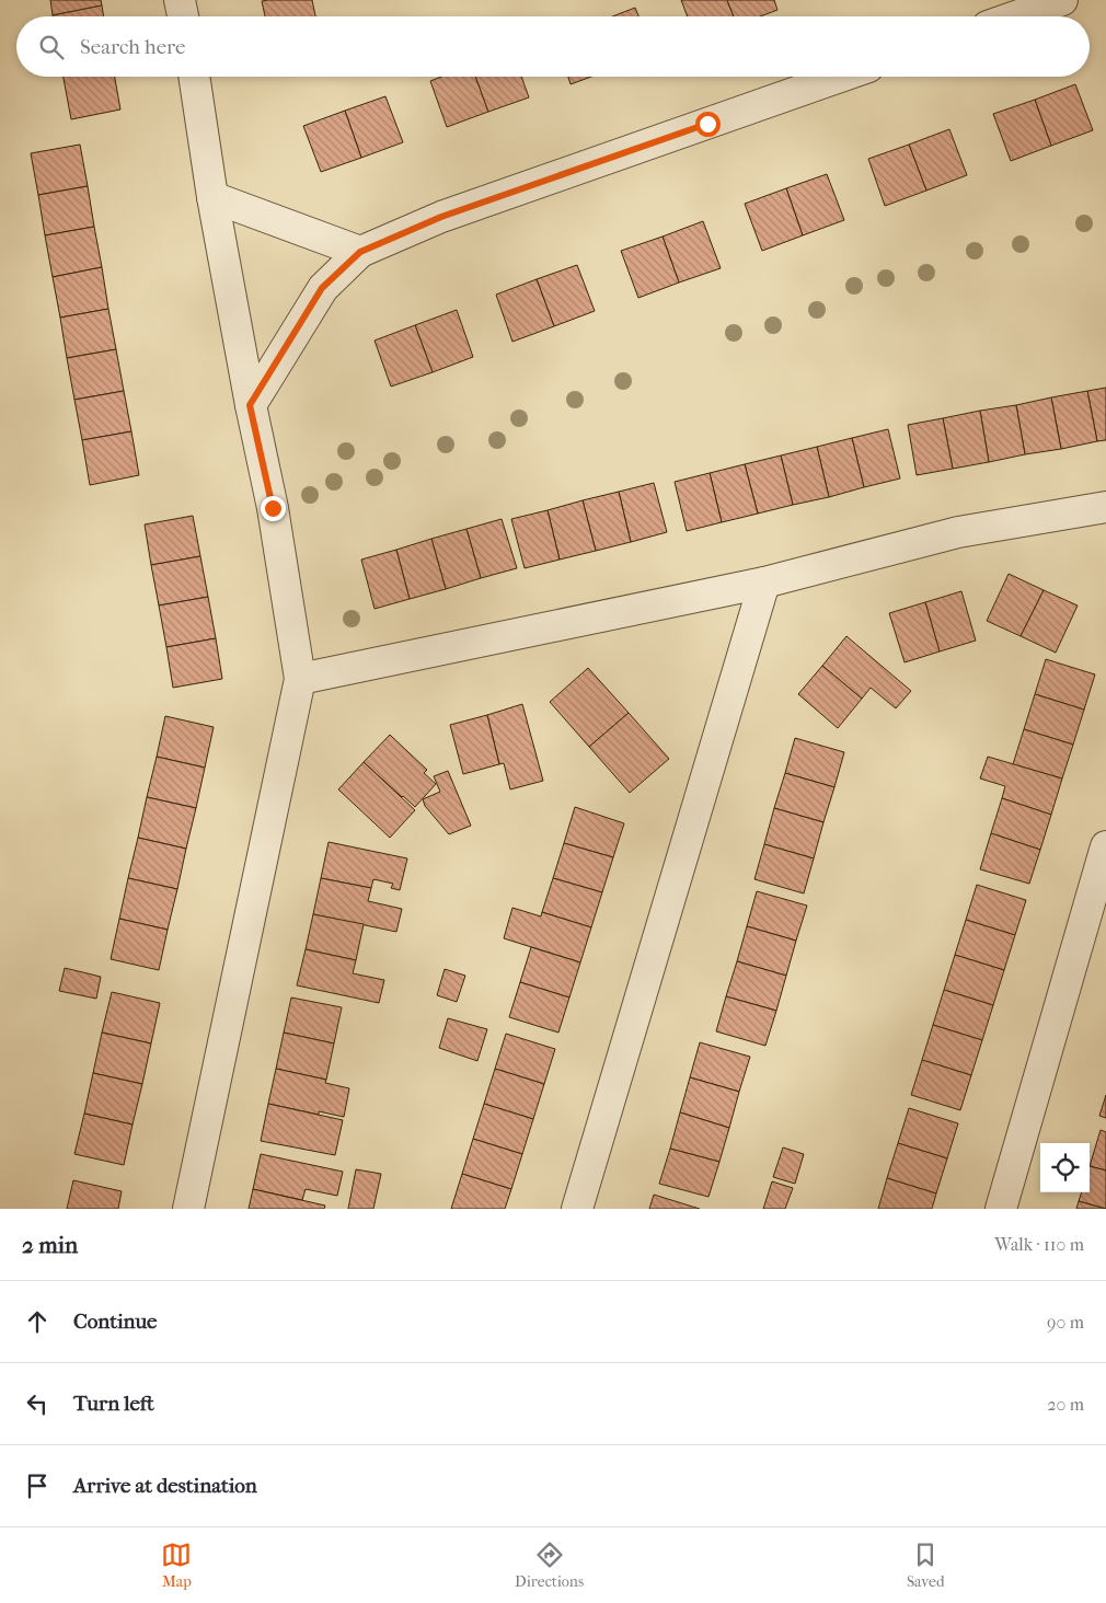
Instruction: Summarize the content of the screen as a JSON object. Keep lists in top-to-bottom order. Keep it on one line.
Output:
{"page":{"search":"Search here","heading":["2 min","Walk · 110 m"],"list":[["Continue","90 m"],["Turn left","20 m"],"Arrive at destination"],"nav":["Map","Directions","Saved"]}}
